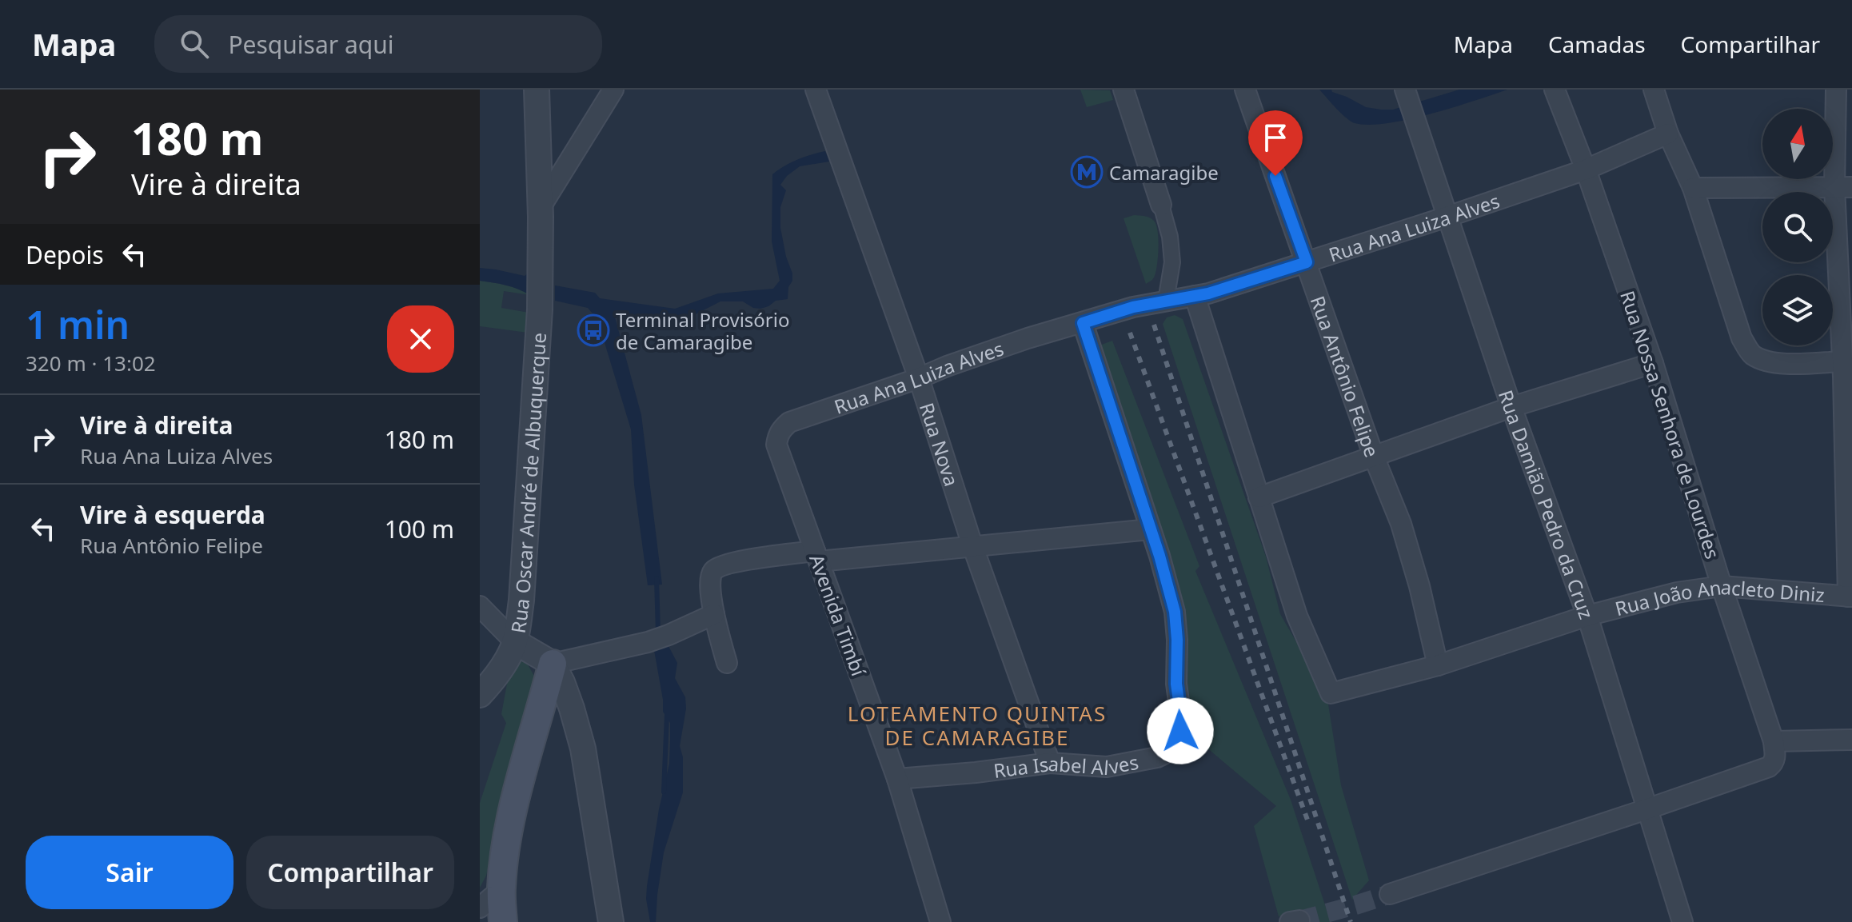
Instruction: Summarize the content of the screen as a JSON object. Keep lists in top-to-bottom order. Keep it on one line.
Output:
{"streets":{"street":["Rua Ana Luiza Alves","Rua Antônio Felipe","Rua Nossa Senhora de Lourdes","Rua Nova","Rua Oscar André de Albuquerque","Rua Damião Pedro da Cruz","Rua João Anacleto Diniz","Avenida Timbí","Rua Isabel Alves"]},"crossings":[["Rua Ana Luiza Alves","Rua Antônio Felipe"],["Rua Ana Luiza Alves","Rua Nossa Senhora de Lourdes"],["Rua Ana Luiza Alves","Rua Nova"],["Rua Ana Luiza Alves","Rua Damião Pedro da Cruz"],["Rua Ana Luiza Alves","Avenida Timbí"],["Rua Ana Luiza Alves","Rua Isabel Alves"],["Rua Antônio Felipe","Rua João Anacleto Diniz"],["Rua Nossa Senhora de Lourdes","Rua Damião Pedro da Cruz"],["Rua Nossa Senhora de Lourdes","Rua João Anacleto Diniz"],["Rua Nova","Rua Isabel Alves"],["Rua Damião Pedro da Cruz","Rua João Anacleto Diniz"],["Avenida Timbí","Rua Isabel Alves"]],"districts":["LOTEAMENTO QUINTAS DE CAMARAGIBE"],"places":{"metro station":["Camaragibe"],"bus stop":["Terminal Provisório de Camaragibe"]},"north":"top","page":{"header":"Mapa","search":"Pesquisar aqui","nav":["Mapa","Camadas","Compartilhar"],"turn":["180 m","Vire à direita"],"then":"Depois","heading":["1 min","320 m · 13:02"],"list":[{"name":"Vire à direita","note":"Rua Ana Luiza Alves","value":"180 m"},{"name":"Vire à esquerda","note":"Rua Antônio Felipe","value":"100 m"}],"buttons":["Sair","Compartilhar"]}}
